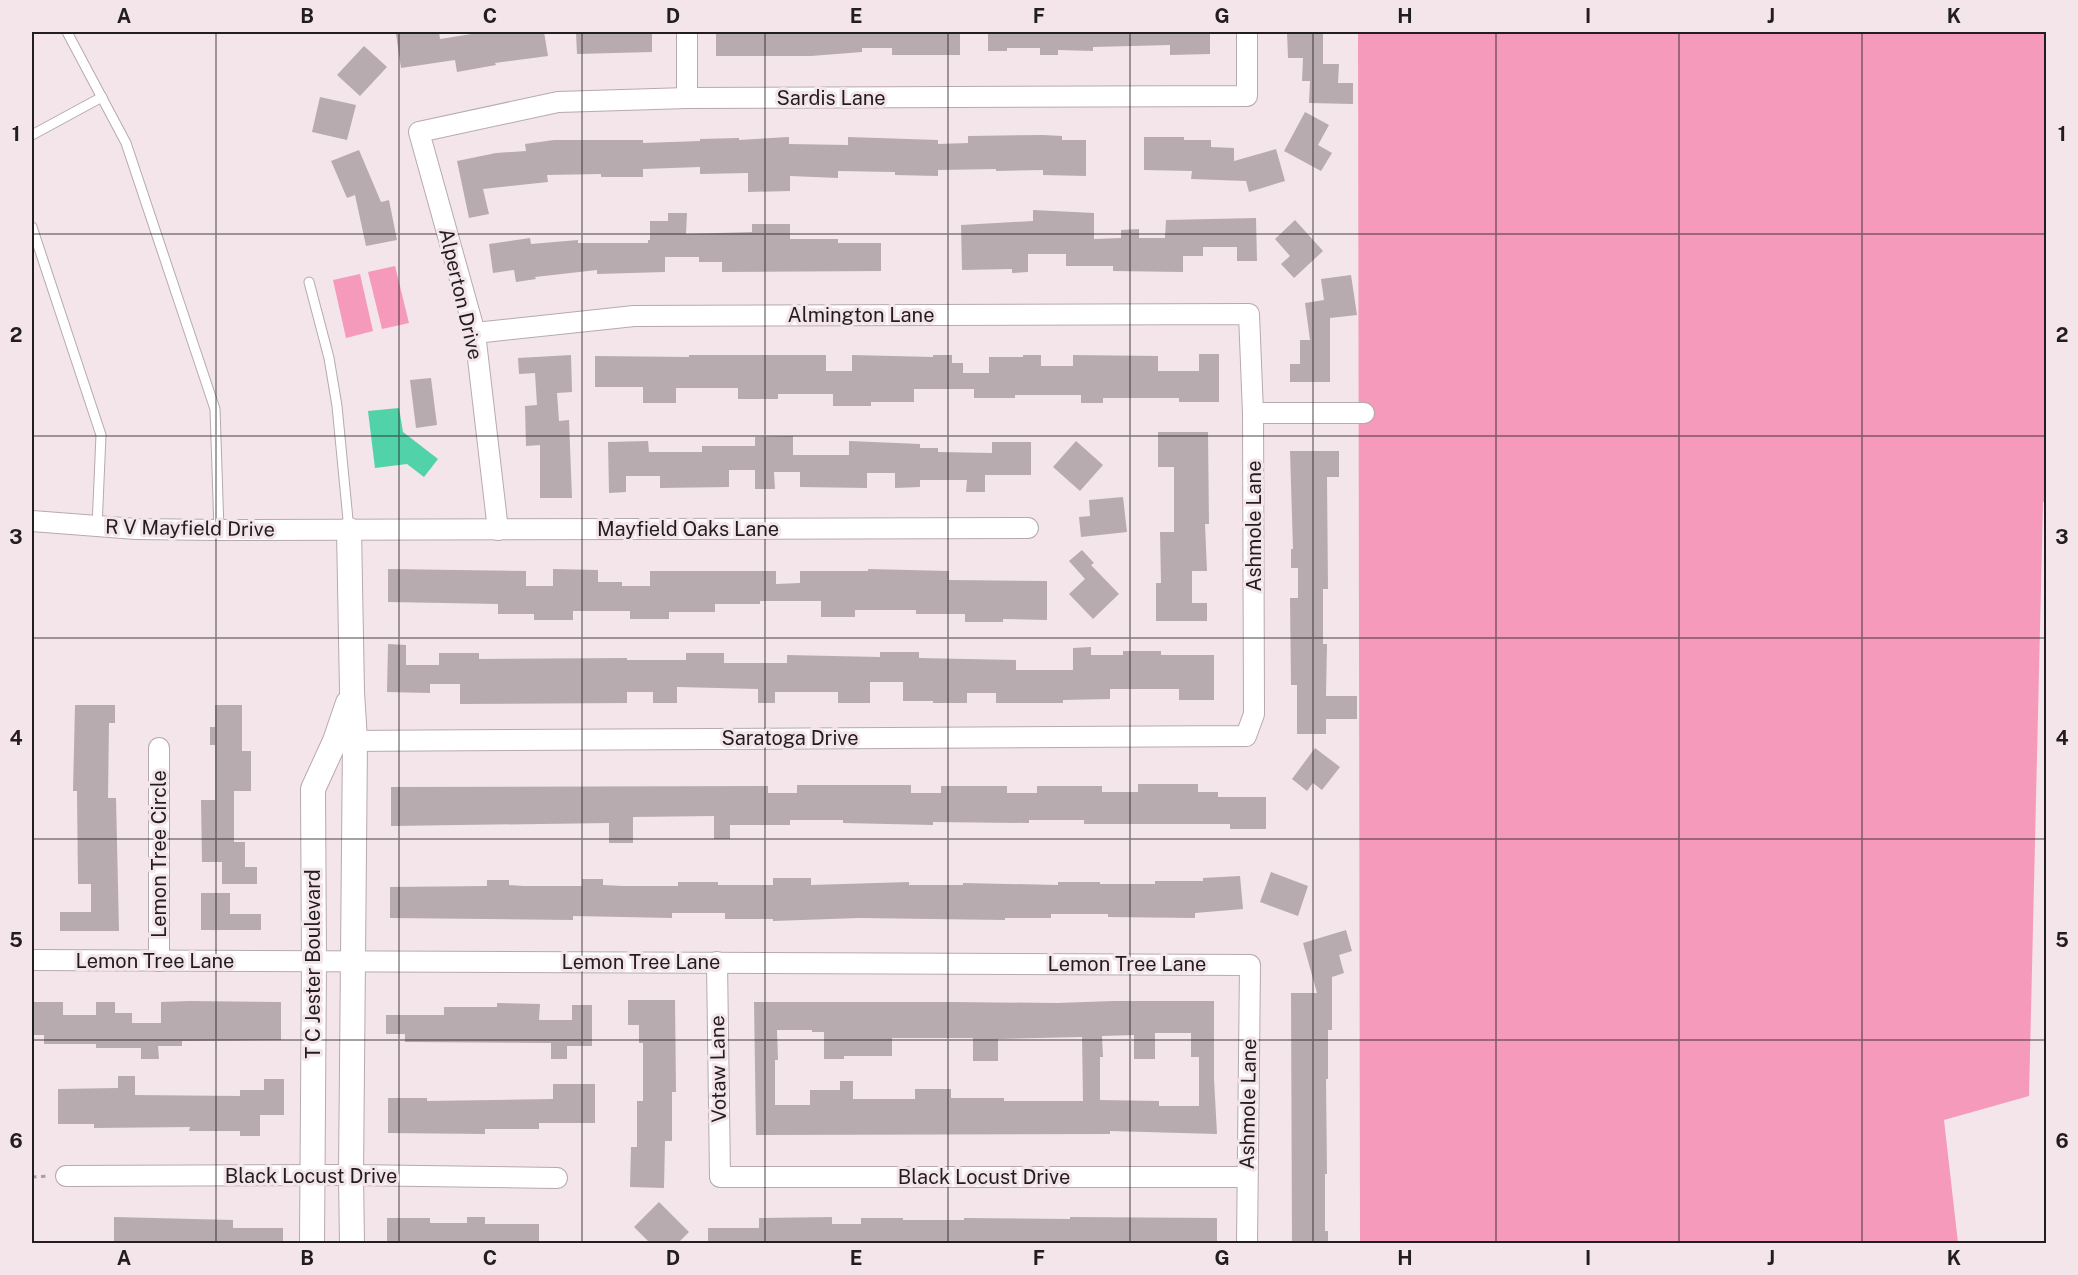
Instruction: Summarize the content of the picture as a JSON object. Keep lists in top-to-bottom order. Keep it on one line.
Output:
{"streets":{"street":["Sardis Lane","Alperton Drive","Almington Lane","Ashmole Lane","R V Mayfield Drive","Mayfield Oaks Lane","Saratoga Drive","Lemon Tree Circle","Lemon Tree Lane","T C Jester Boulevard","Votaw Lane","Black Locust Drive"]},"crossings":[["Sardis Lane","Alperton Drive"],["Alperton Drive","Almington Lane"],["Alperton Drive","Mayfield Oaks Lane"],["Almington Lane","Ashmole Lane"],["Ashmole Lane","Saratoga Drive"],["Ashmole Lane","Lemon Tree Lane"],["Ashmole Lane","Black Locust Drive"],["R V Mayfield Drive","Mayfield Oaks Lane"],["R V Mayfield Drive","T C Jester Boulevard"],["Mayfield Oaks Lane","T C Jester Boulevard"],["Saratoga Drive","T C Jester Boulevard"],["Lemon Tree Circle","Lemon Tree Lane"],["Lemon Tree Lane","T C Jester Boulevard"],["Lemon Tree Lane","Votaw Lane"],["T C Jester Boulevard","Black Locust Drive"],["Votaw Lane","Black Locust Drive"]],"grid":{"columns":["A","B","C","D","E","F","G","H","I","J","K"],"rows":["1","2","3","4","5","6"]}}
